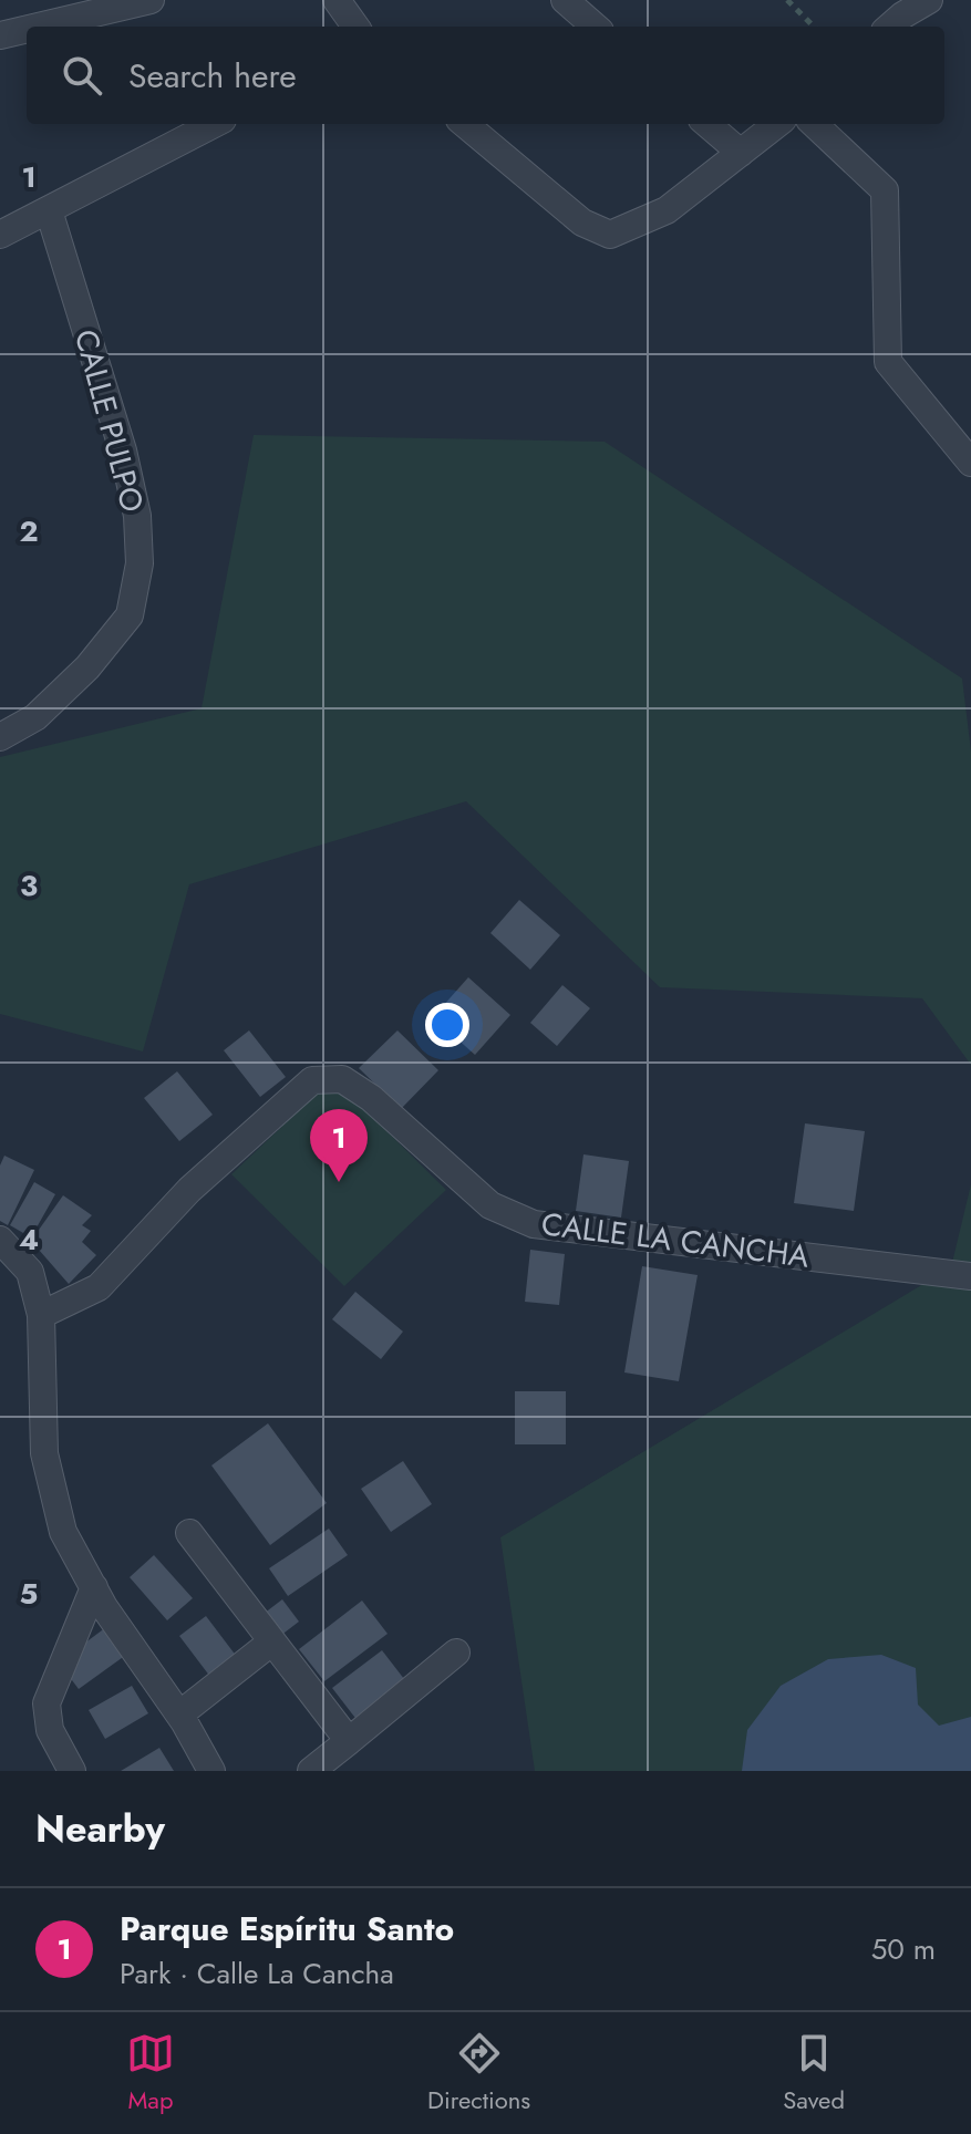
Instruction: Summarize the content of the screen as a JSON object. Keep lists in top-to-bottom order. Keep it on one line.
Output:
{"streets":{"street":["CALLE PULPO","CALLE LA CANCHA"]},"page":{"search":"Search here","pins":"1","heading":"Nearby","list":[{"mark":"1","name":"Parque Espíritu Santo","note":"Park · Calle La Cancha","value":"50 m"}],"nav":["Map","Directions","Saved"]},"grid":{"rows":["1","2","3","4","5"]}}
